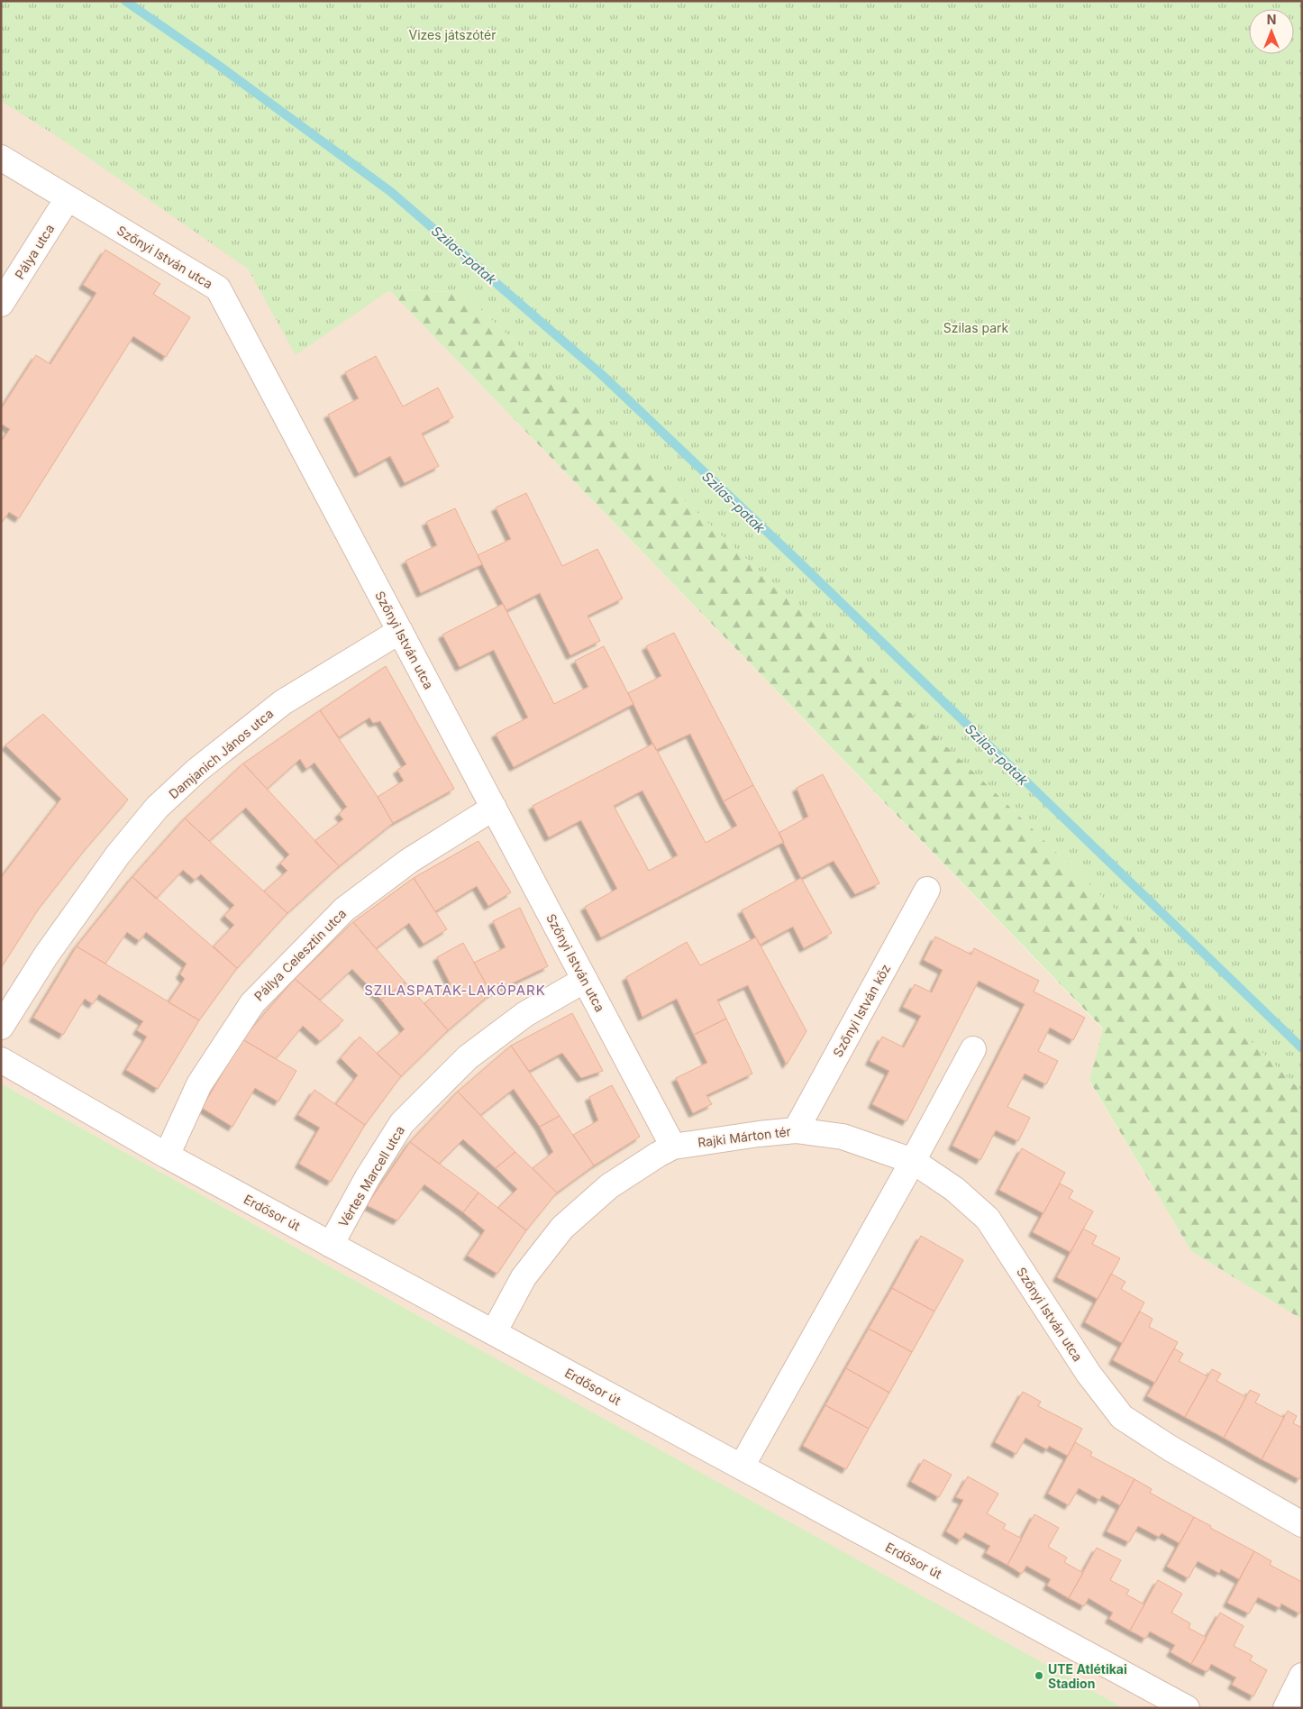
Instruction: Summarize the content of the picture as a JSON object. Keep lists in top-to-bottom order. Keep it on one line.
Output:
{"streets":{"street":["Pálya utca","Szőnyi István utca","Damjanich János utca","Pállya Celesztin utca","Szőnyi István köz","Rajki Márton tér","Vértes Marcell utca","Erdősor út"]},"crossings":[["Pálya utca","Szőnyi István utca"],["Szőnyi István utca","Damjanich János utca"],["Szőnyi István utca","Pállya Celesztin utca"],["Szőnyi István utca","Rajki Márton tér"],["Szőnyi István utca","Vértes Marcell utca"],["Pállya Celesztin utca","Erdősor út"],["Szőnyi István köz","Rajki Márton tér"],["Rajki Márton tér","Erdősor út"],["Vértes Marcell utca","Erdősor út"]],"districts":["SZILASPATAK-LAKÓPARK"],"water":["Szilas-patak"],"parks":["Vizes játszótér","Szilas park"],"places":["UTE Atlétikai Stadion"],"north":"top"}
